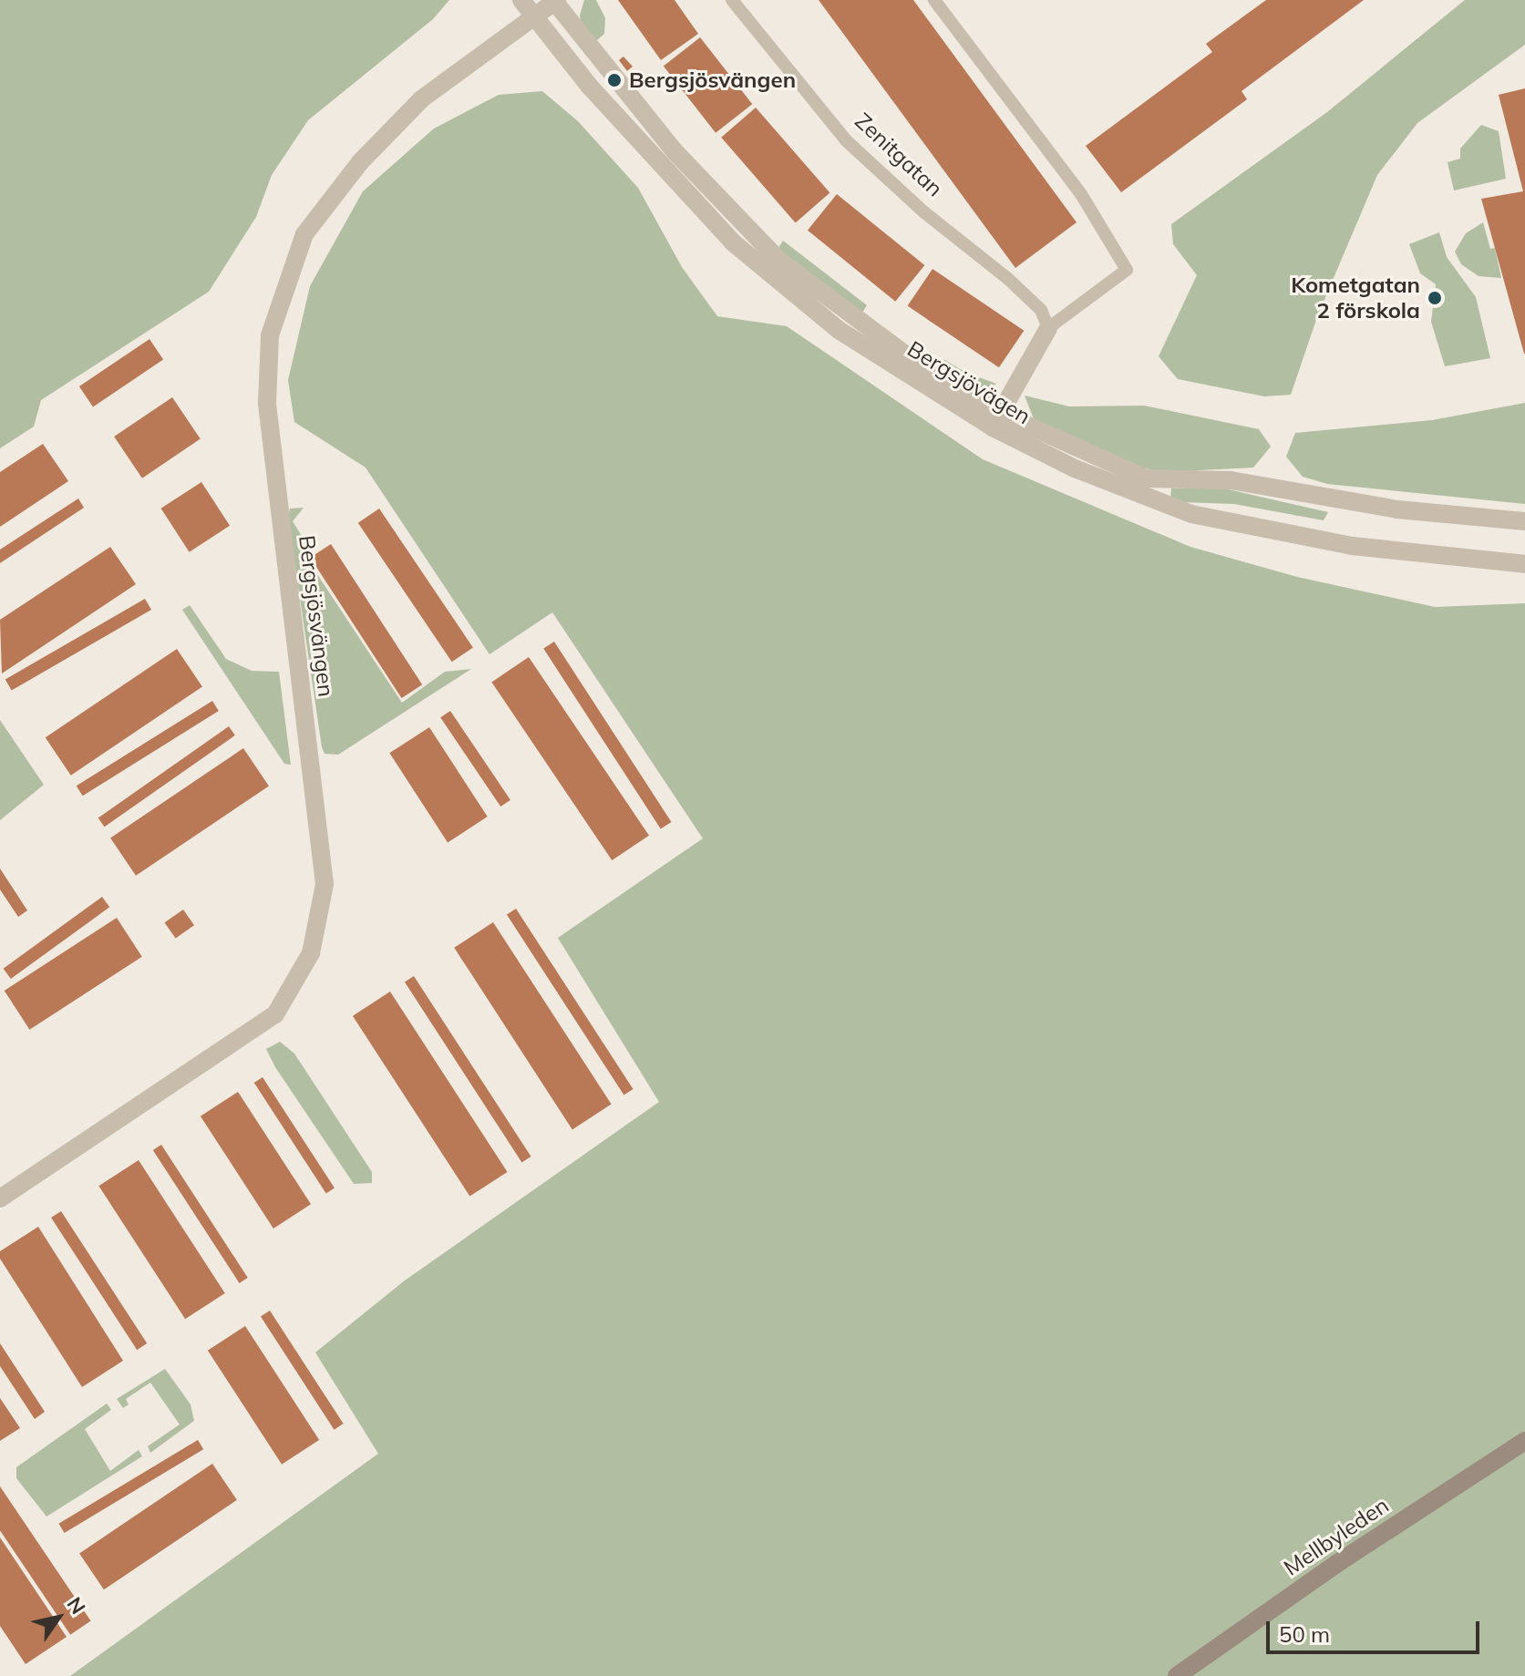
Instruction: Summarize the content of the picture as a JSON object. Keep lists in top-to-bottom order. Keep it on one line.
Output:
{"streets":{"main road":["Mellbyleden"],"street":["Bergsjövägen","Bergsjösvängen"],"lane":["Zenitgatan"]},"crossings":[["Bergsjövägen","Bergsjösvängen"]],"places":["Bergsjösvängen","Kometgatan 2 förskola"],"scale_bar":"50 m","north":"top right"}
